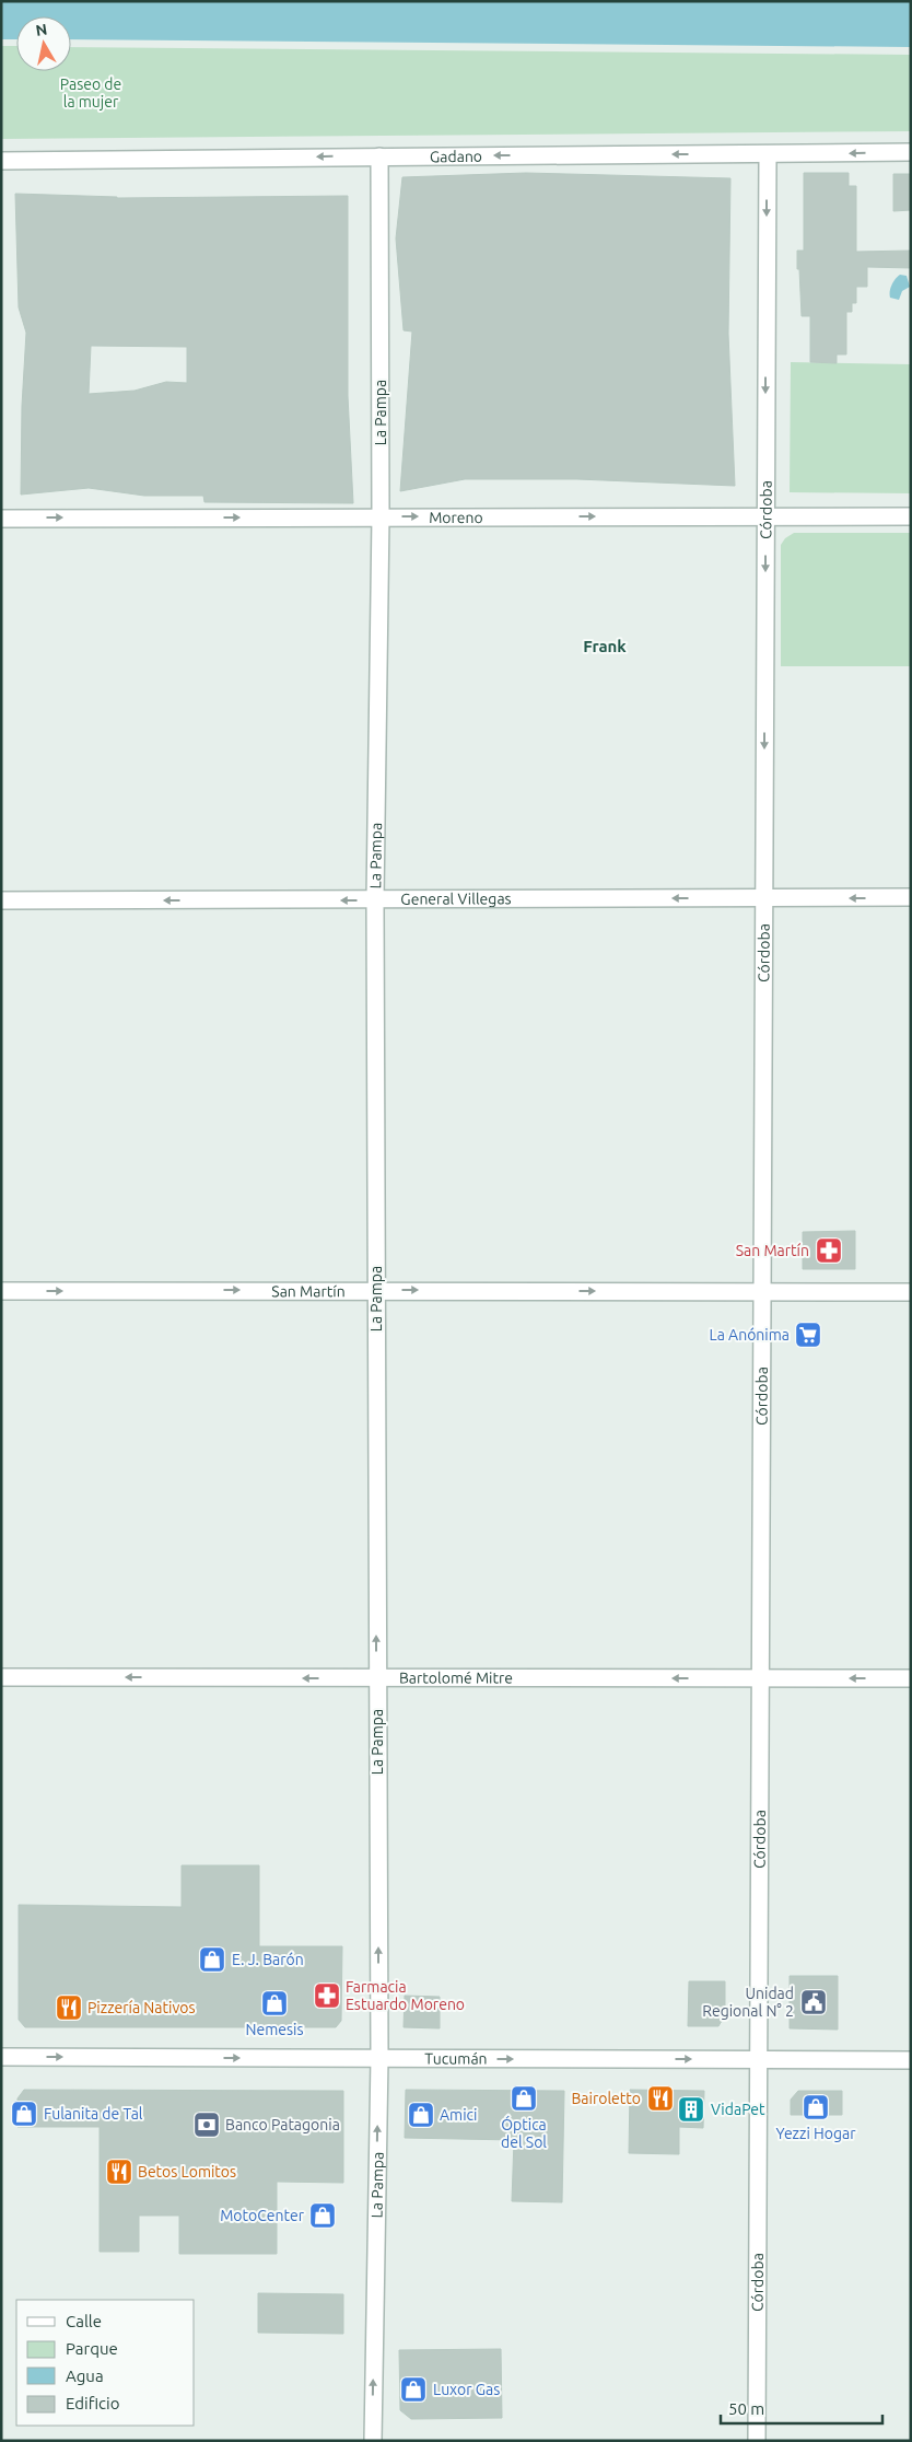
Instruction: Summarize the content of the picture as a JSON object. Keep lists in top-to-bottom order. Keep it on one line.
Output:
{"streets":{"street":["Gadano","La Pampa","Córdoba","Moreno","General Villegas","San Martín","Bartolomé Mitre","Tucumán"]},"crossings":[["Gadano","La Pampa"],["Gadano","Córdoba"],["La Pampa","Moreno"],["La Pampa","General Villegas"],["La Pampa","San Martín"],["La Pampa","Bartolomé Mitre"],["La Pampa","Tucumán"],["Córdoba","Moreno"],["Córdoba","General Villegas"],["Córdoba","San Martín"],["Córdoba","Bartolomé Mitre"],["Córdoba","Tucumán"]],"one_way":["Gadano","La Pampa","Moreno","General Villegas","San Martín","Bartolomé Mitre","Tucumán"],"districts":["Frank"],"parks":["Paseo de la mujer"],"places":{"pharmacy":["San Martín","Farmacia Estuardo Moreno"],"supermarket":["La Anónima"],"shop":["E. J. Barón","Nemesis","Óptica del Sol","Yezzi Hogar","Fulanita de Tal","Amici","MotoCenter","Luxor Gas"],"public building":["Unidad Regional N° 2"],"restaurant":["Pizzería Nativos","Bairoletto","Betos Lomitos"],"building":["VidaPet"],"bank":["Banco Patagonia"]},"legend":["Calle","Parque","Agua","Edificio"],"scale_bar":"50 m","north":"top"}
